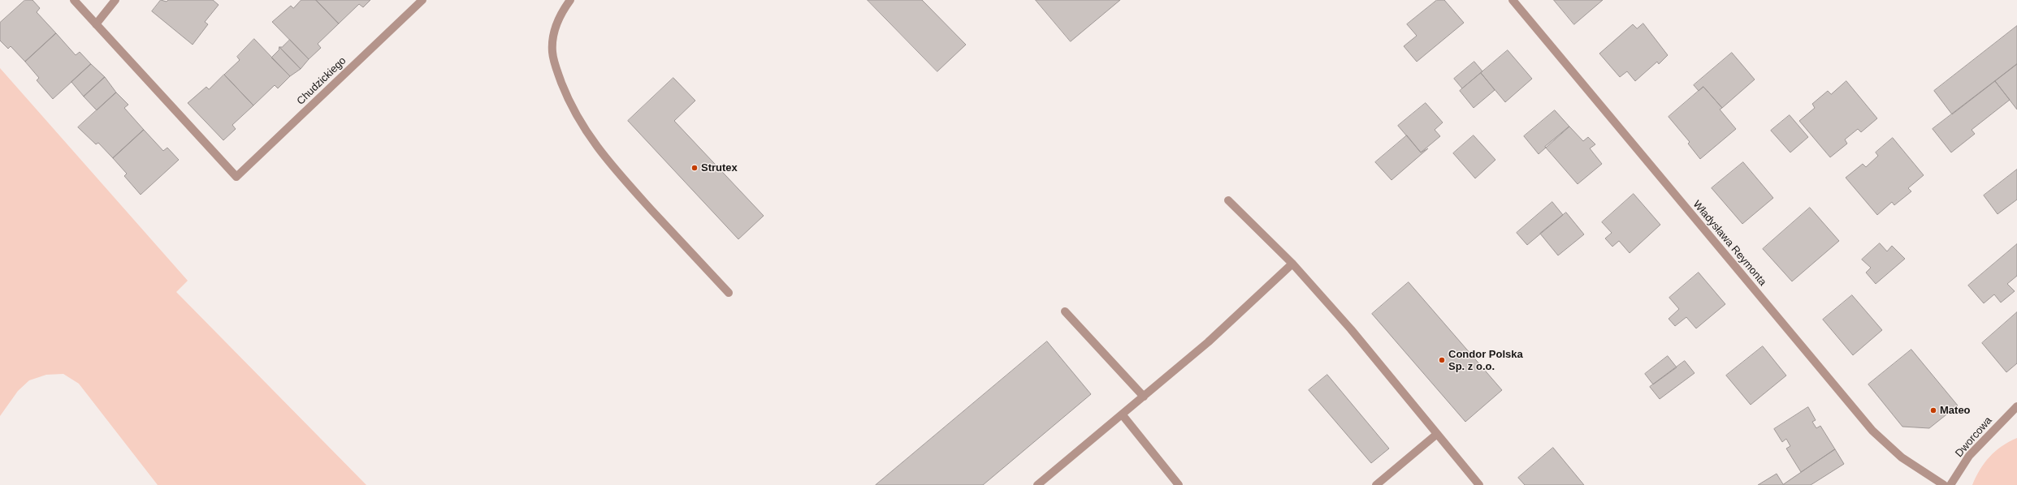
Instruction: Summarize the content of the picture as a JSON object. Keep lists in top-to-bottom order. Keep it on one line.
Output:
{"streets":{"street":["Chudzickiego","Władysława Reymonta","Dworcowa"]},"places":["Strutex","Condor Polska Sp. z o.o.","Mateo"]}
